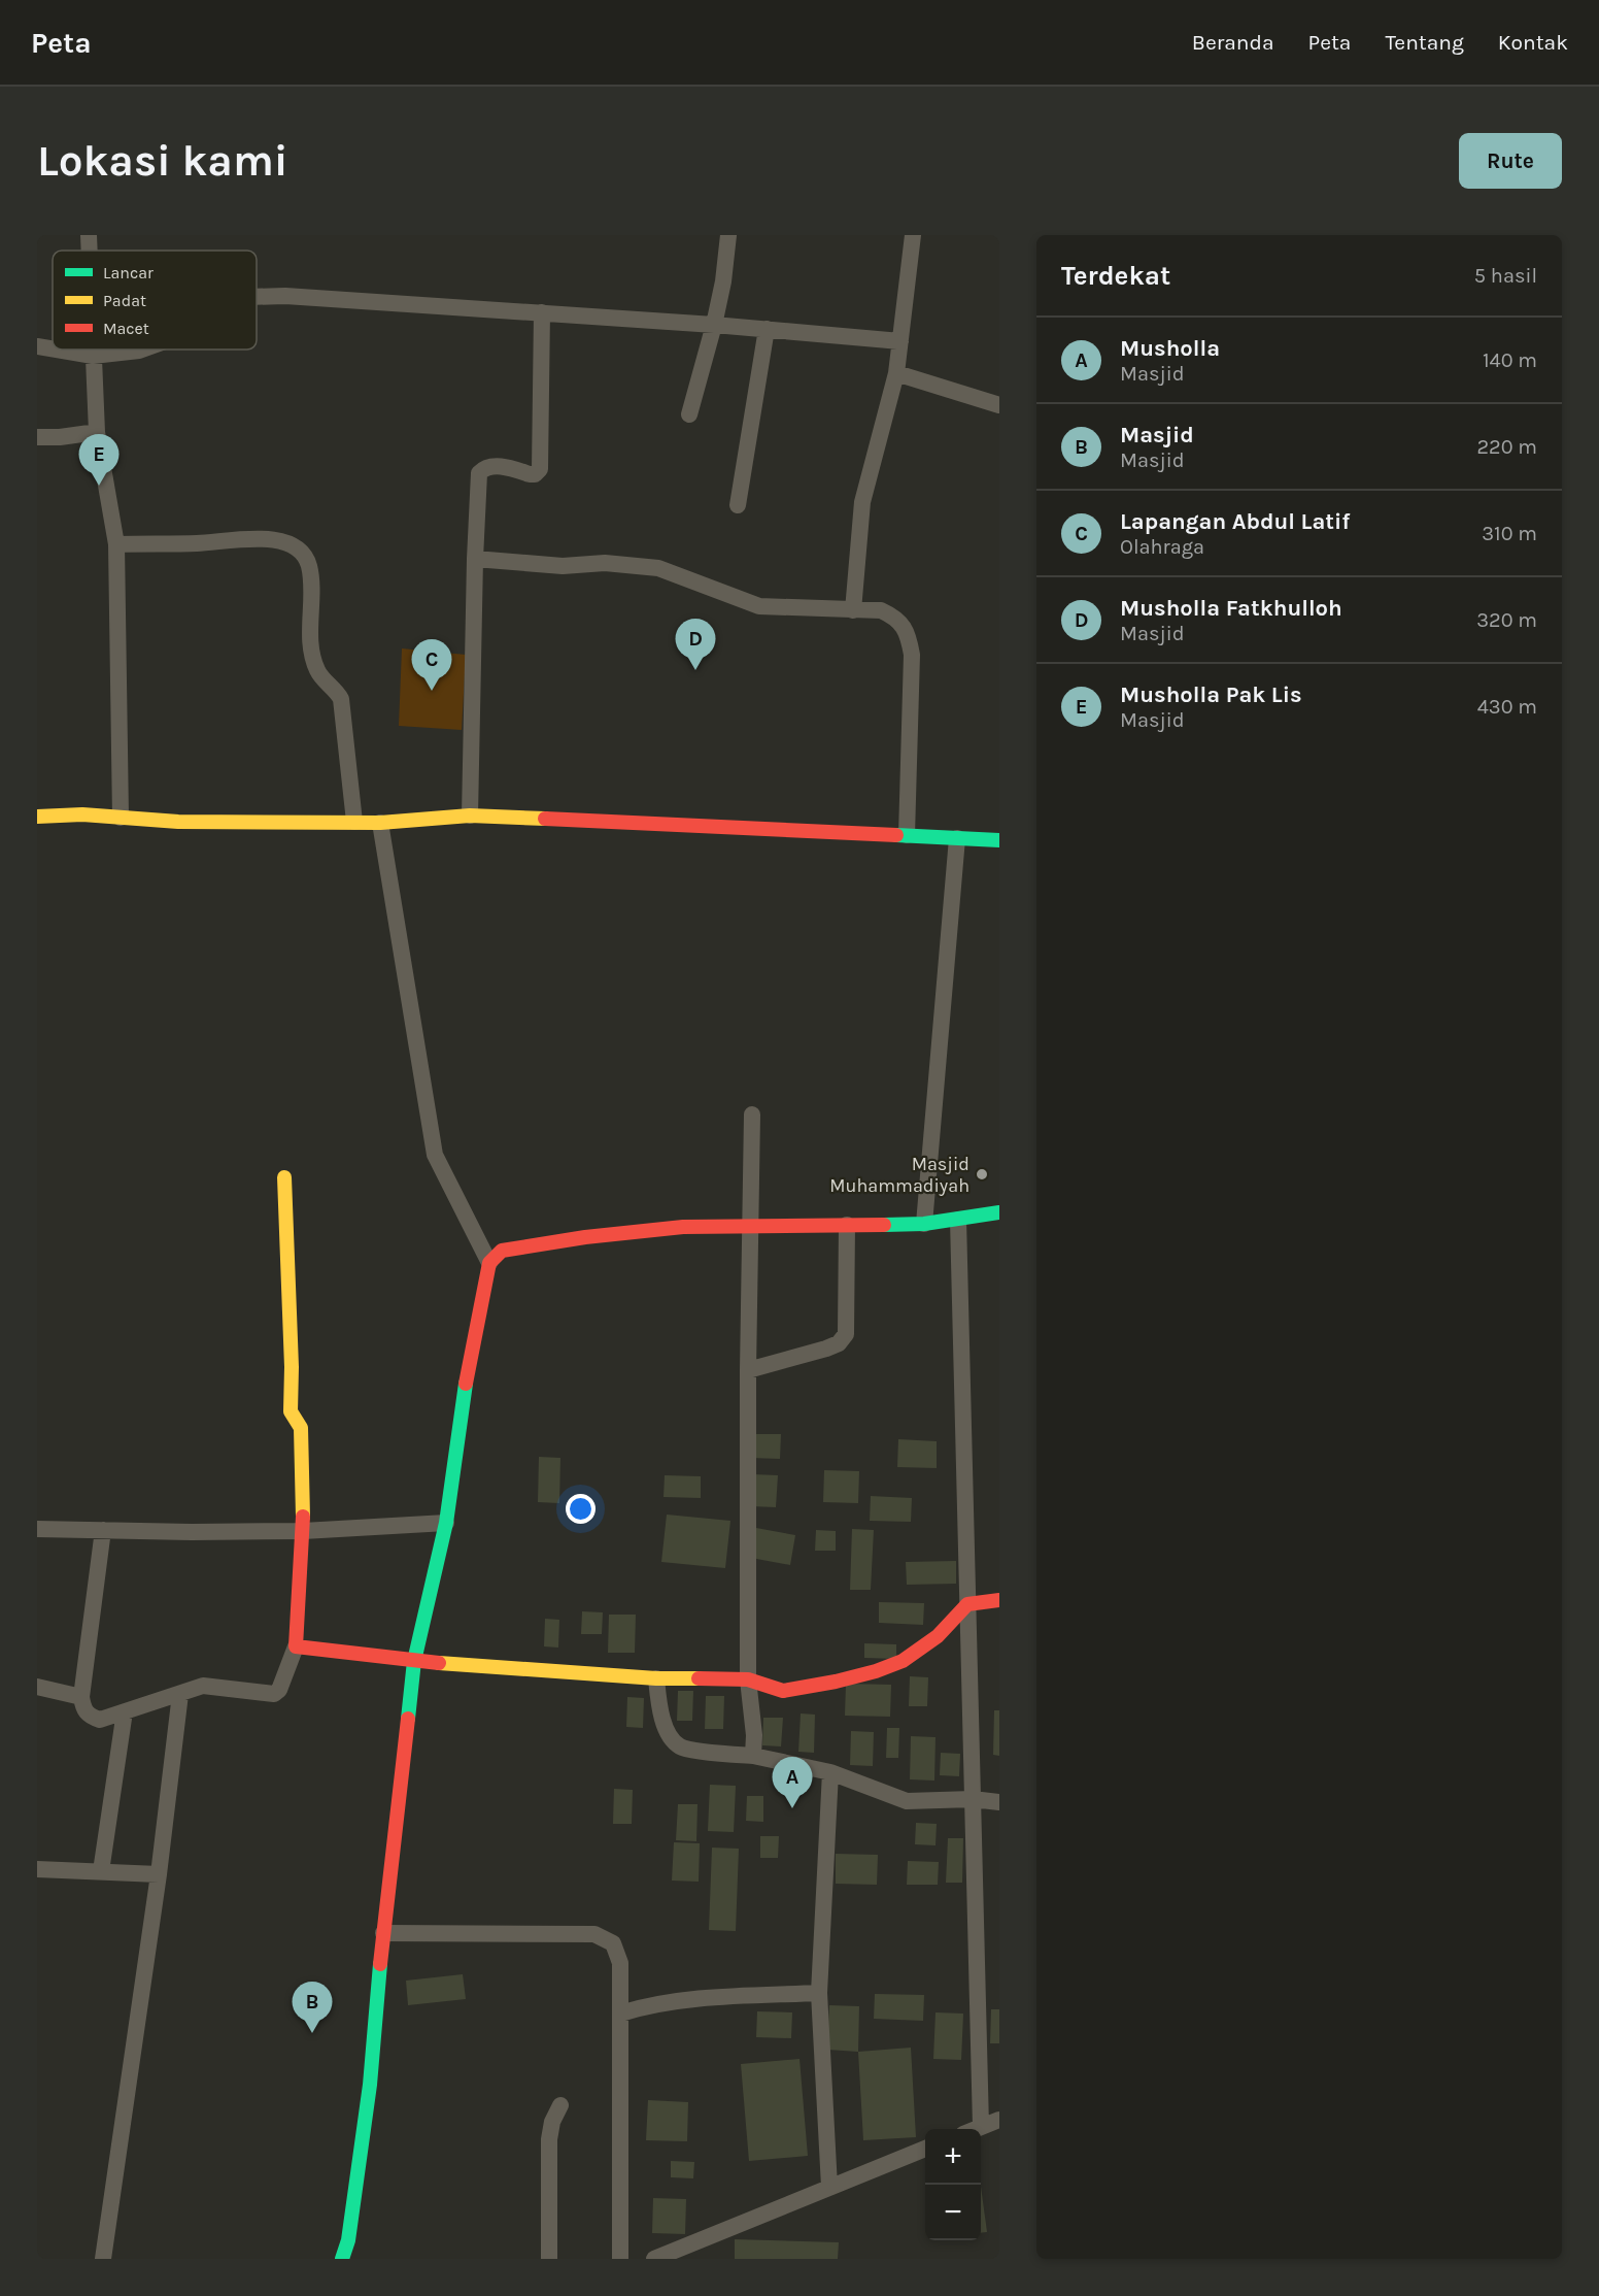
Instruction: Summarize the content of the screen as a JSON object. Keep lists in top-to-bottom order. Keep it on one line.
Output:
{"places":["Masjid Muhammadiyah"],"legend":["Lancar","Padat","Macet"],"page":{"header":"Peta","nav":["Beranda","Peta","Tentang","Kontak"],"buttons":"Rute","title":"Lokasi kami","heading":["Terdekat","5 hasil"],"list":[{"mark":"A","name":"Musholla","note":"Masjid","value":"140 m"},{"mark":"B","name":"Masjid","note":"Masjid","value":"220 m"},{"mark":"C","name":"Lapangan Abdul Latif","note":"Olahraga","value":"310 m"},{"mark":"D","name":"Musholla Fatkhulloh","note":"Masjid","value":"320 m"},{"mark":"E","name":"Musholla Pak Lis","note":"Masjid","value":"430 m"}],"pins":["E","D","C","A","B"],"map_buttons":["+","−"]}}
